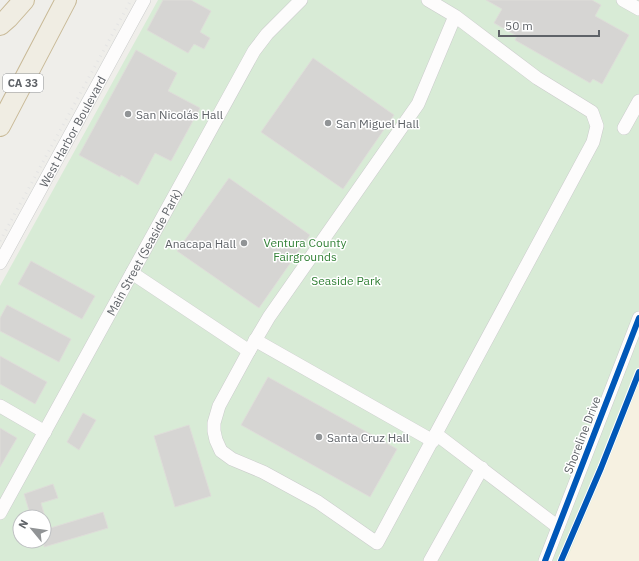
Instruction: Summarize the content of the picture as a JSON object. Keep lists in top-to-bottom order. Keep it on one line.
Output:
{"streets":{"highway":["CA 33"],"street":["West Harbor Boulevard","Main Street (Seaside Park)","Shoreline Drive"]},"parks":["Ventura County Fairgrounds","Seaside Park"],"places":["San Nicolás Hall","San Miguel Hall","Anacapa Hall","Santa Cruz Hall"],"scale_bar":"50 m","north":"top left"}
